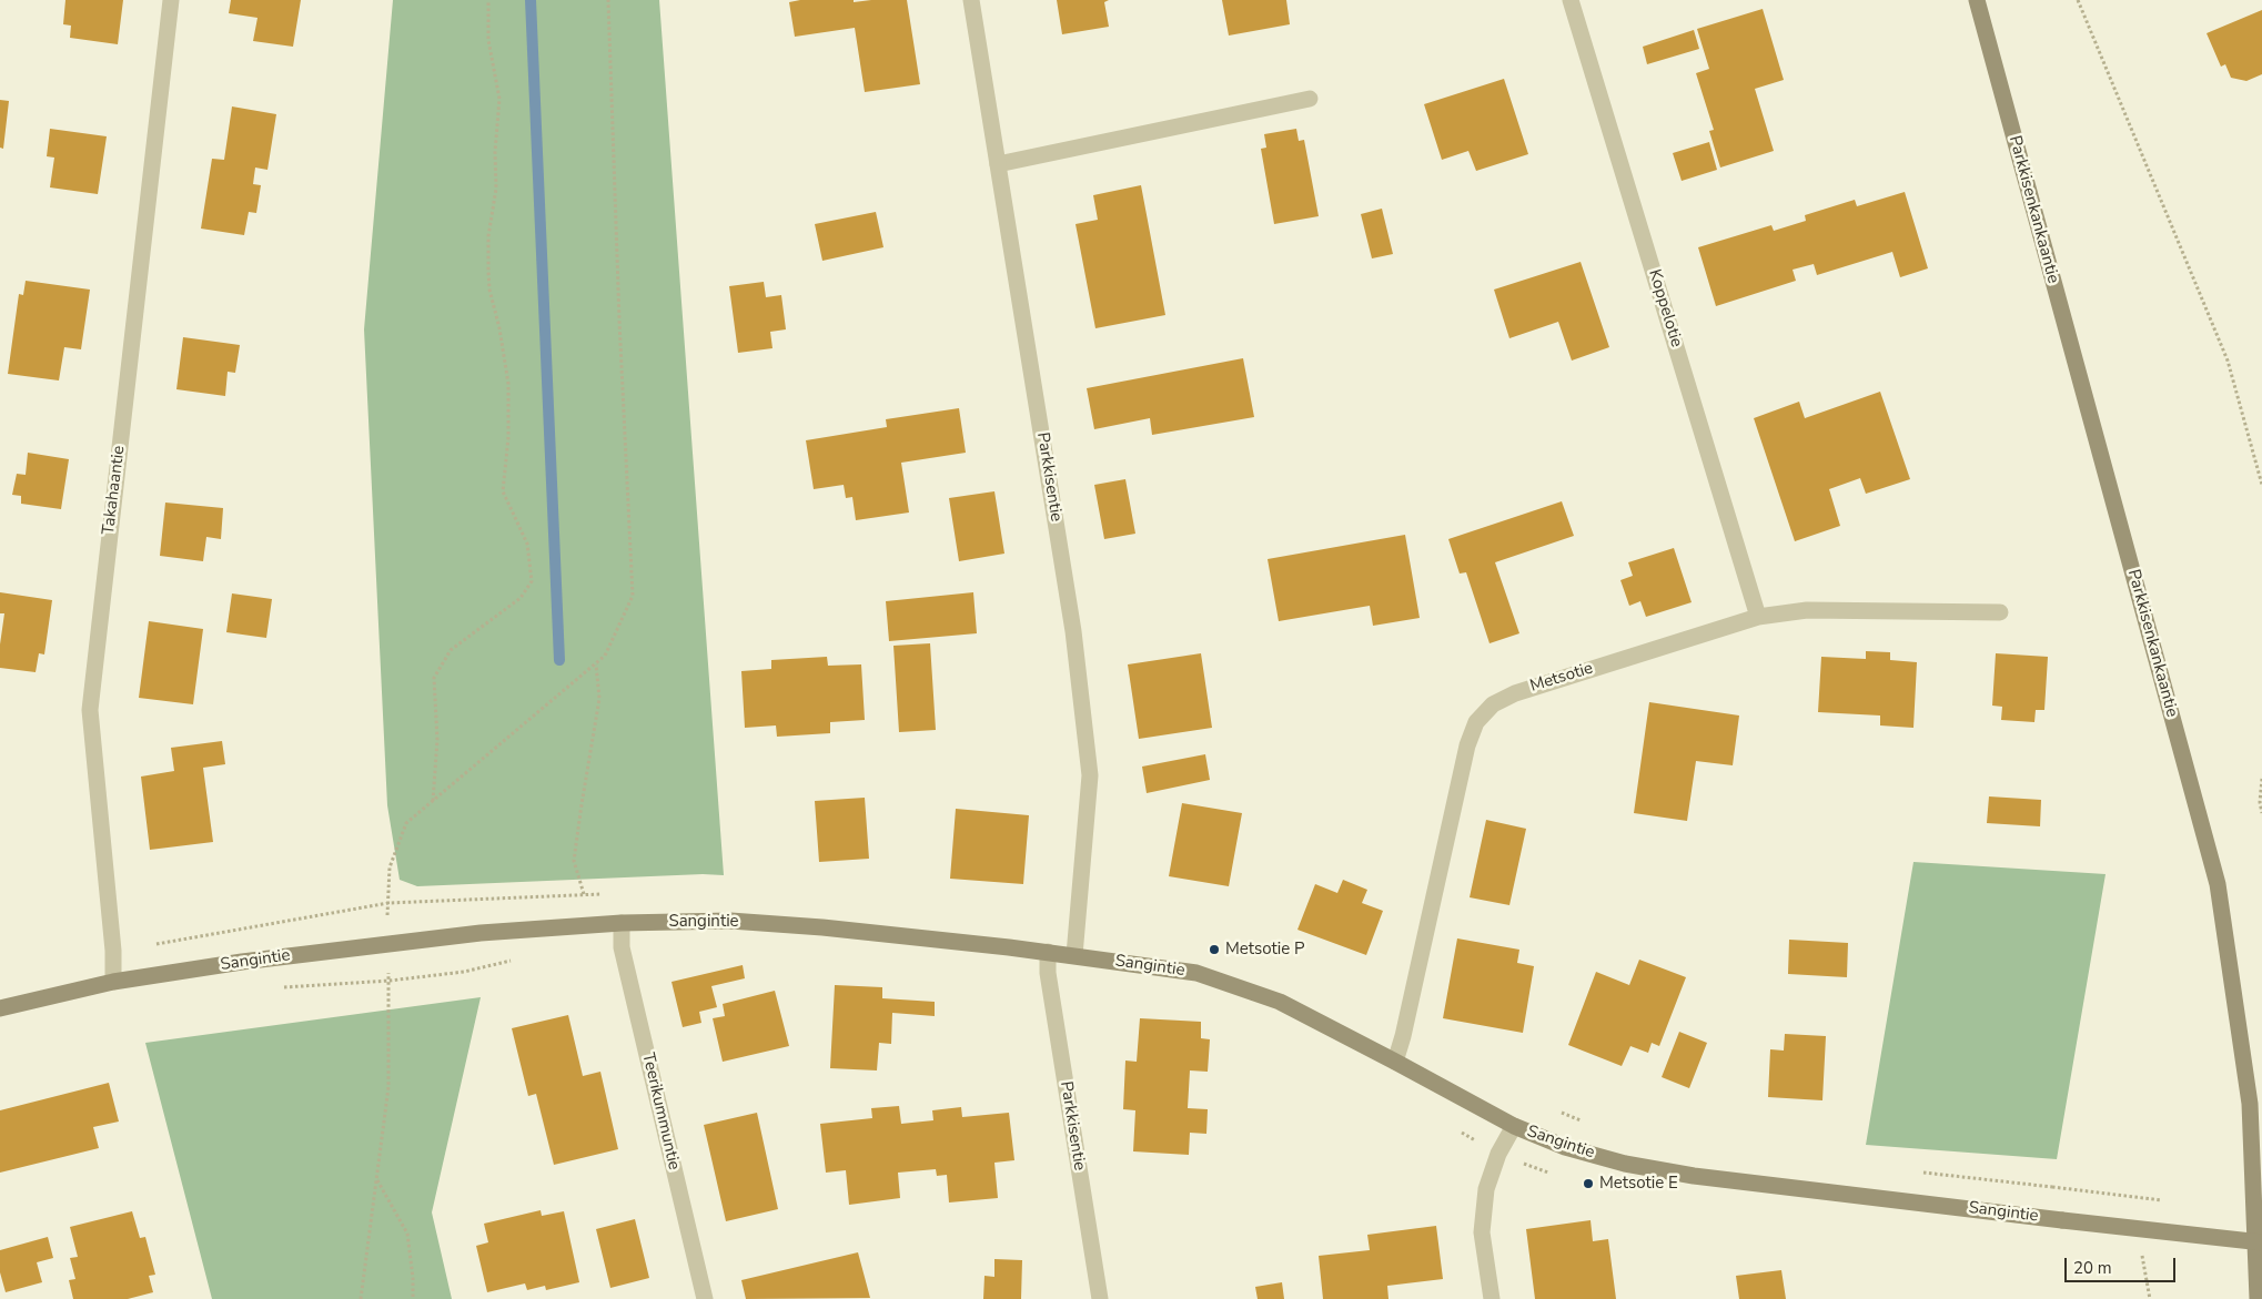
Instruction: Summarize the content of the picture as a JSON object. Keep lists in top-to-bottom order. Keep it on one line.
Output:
{"streets":{"street":["Parkkisenkankaantie","Koppelotie","Parkkisentie","Takahaantie","Metsotie","Sangintie","Teerikummuntie"]},"crossings":[["Koppelotie","Metsotie"],["Parkkisentie","Sangintie"],["Takahaantie","Sangintie"],["Metsotie","Sangintie"],["Sangintie","Teerikummuntie"]],"places":["Metsotie P","Metsotie E"],"scale_bar":"20 m"}
